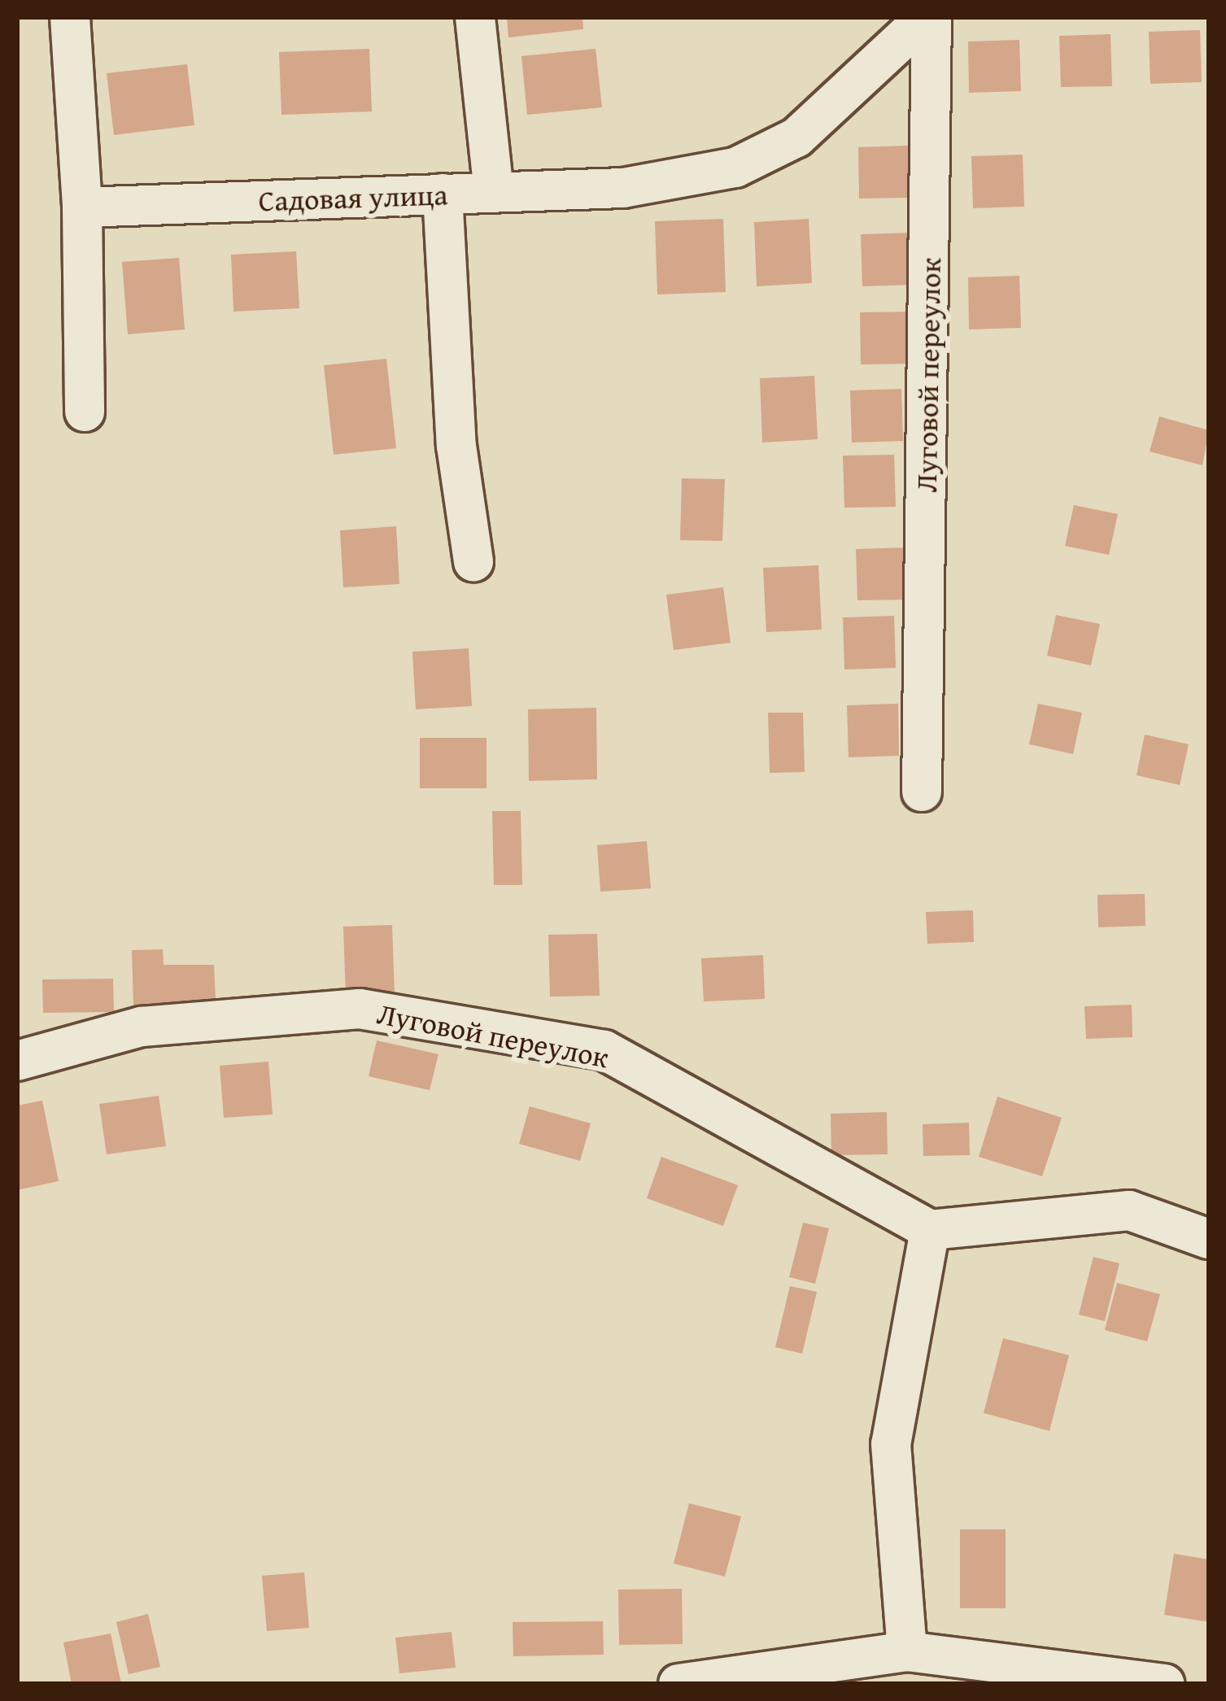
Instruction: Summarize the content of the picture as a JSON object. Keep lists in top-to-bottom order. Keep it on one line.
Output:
{"streets":{"street":["Садовая улица","Луговой переулок"]},"crossings":[["Садовая улица","Луговой переулок"]]}
